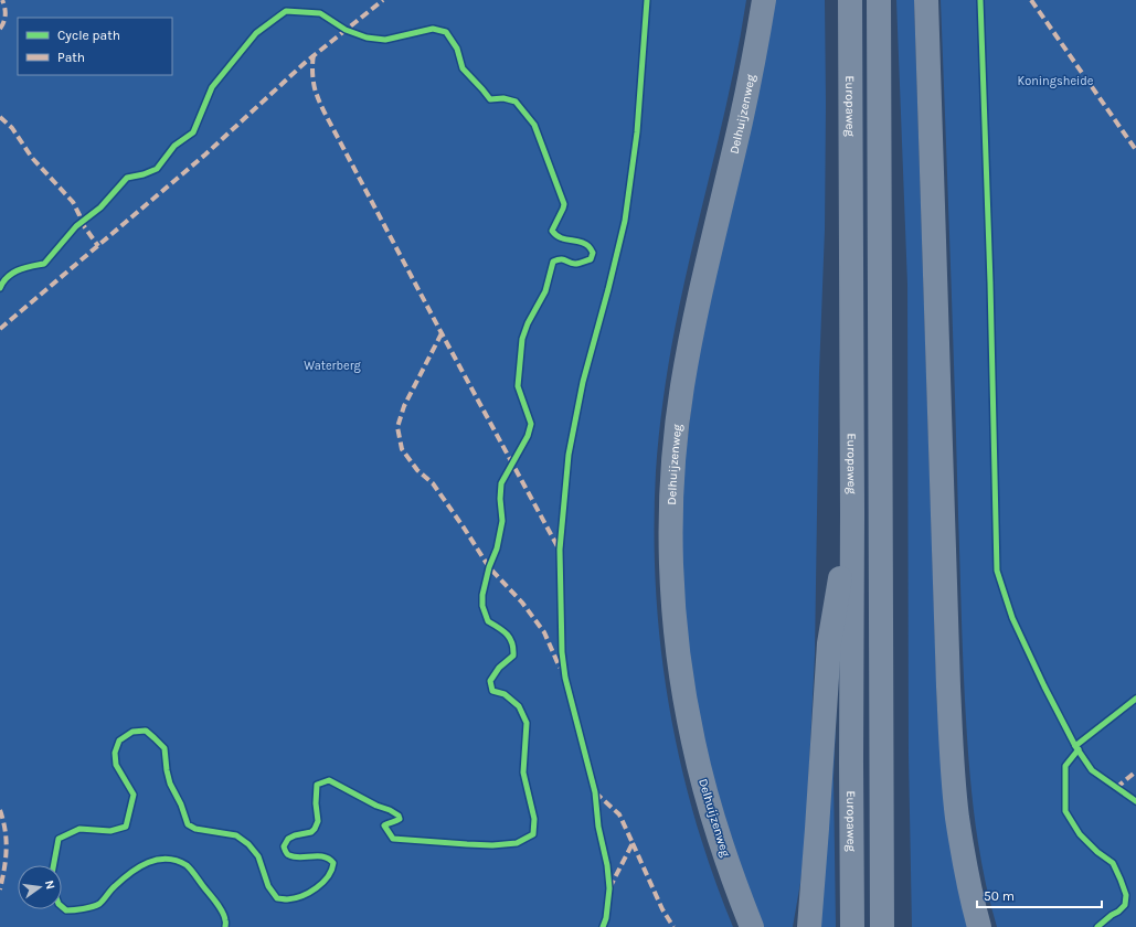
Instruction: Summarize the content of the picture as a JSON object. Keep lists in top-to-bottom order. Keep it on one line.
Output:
{"streets":{"highway":["Europaweg","Delhuijzenweg"]},"parks":["Koningsheide","Waterberg"],"legend":["Cycle path","Path"],"scale_bar":"50 m","north":"right"}
